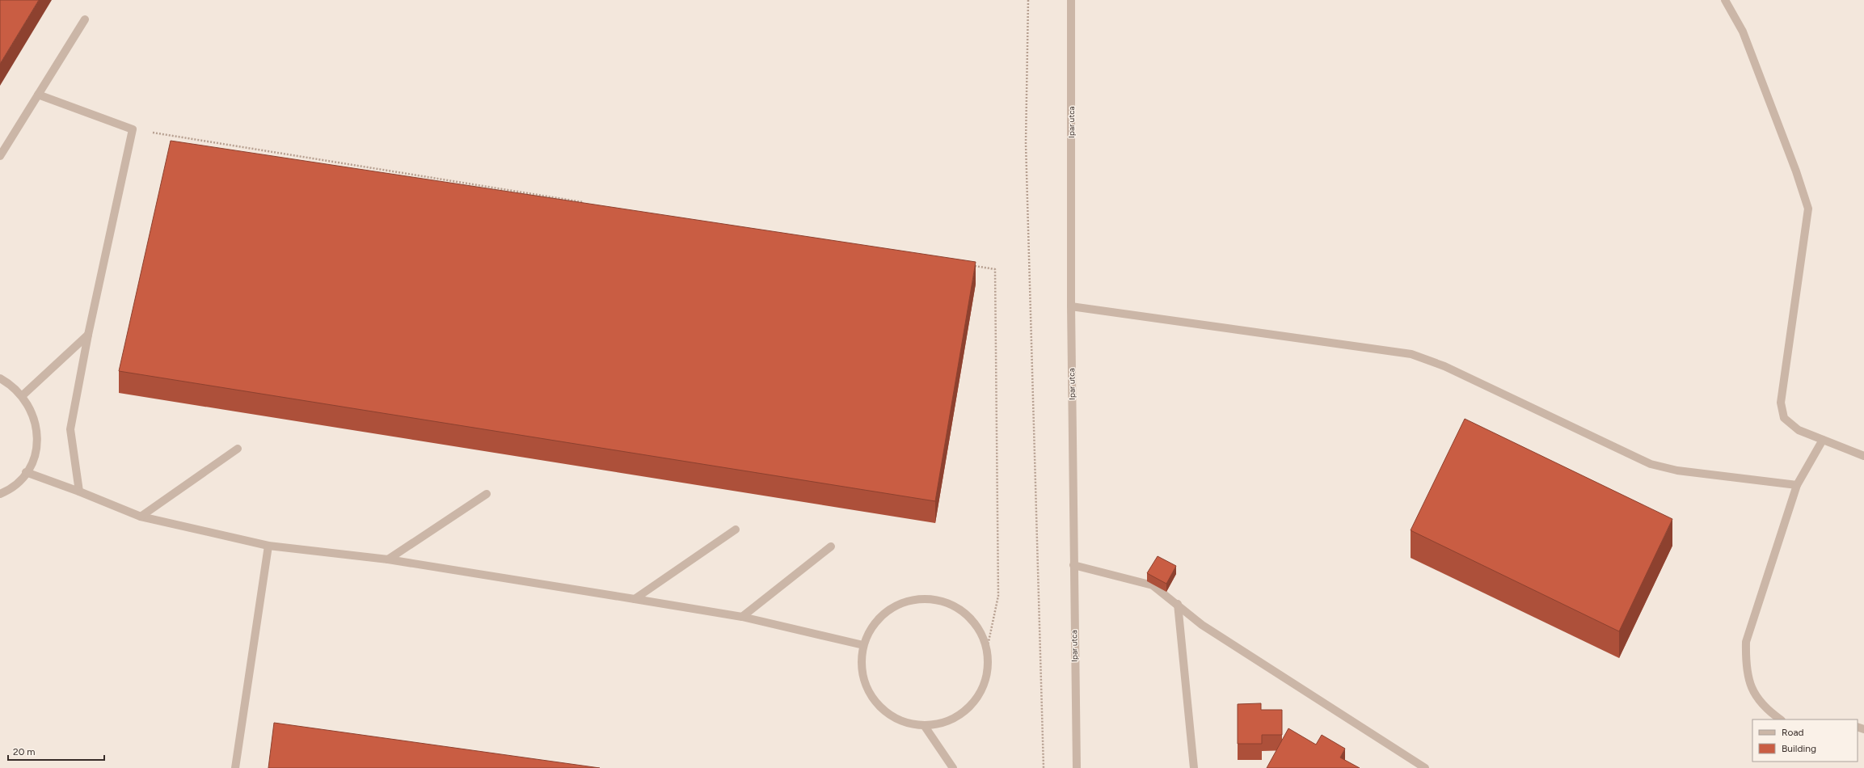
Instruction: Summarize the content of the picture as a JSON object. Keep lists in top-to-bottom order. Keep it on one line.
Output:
{"streets":{"street":["Ipar utca"]},"legend":["Road","Building"],"scale_bar":"20 m"}
